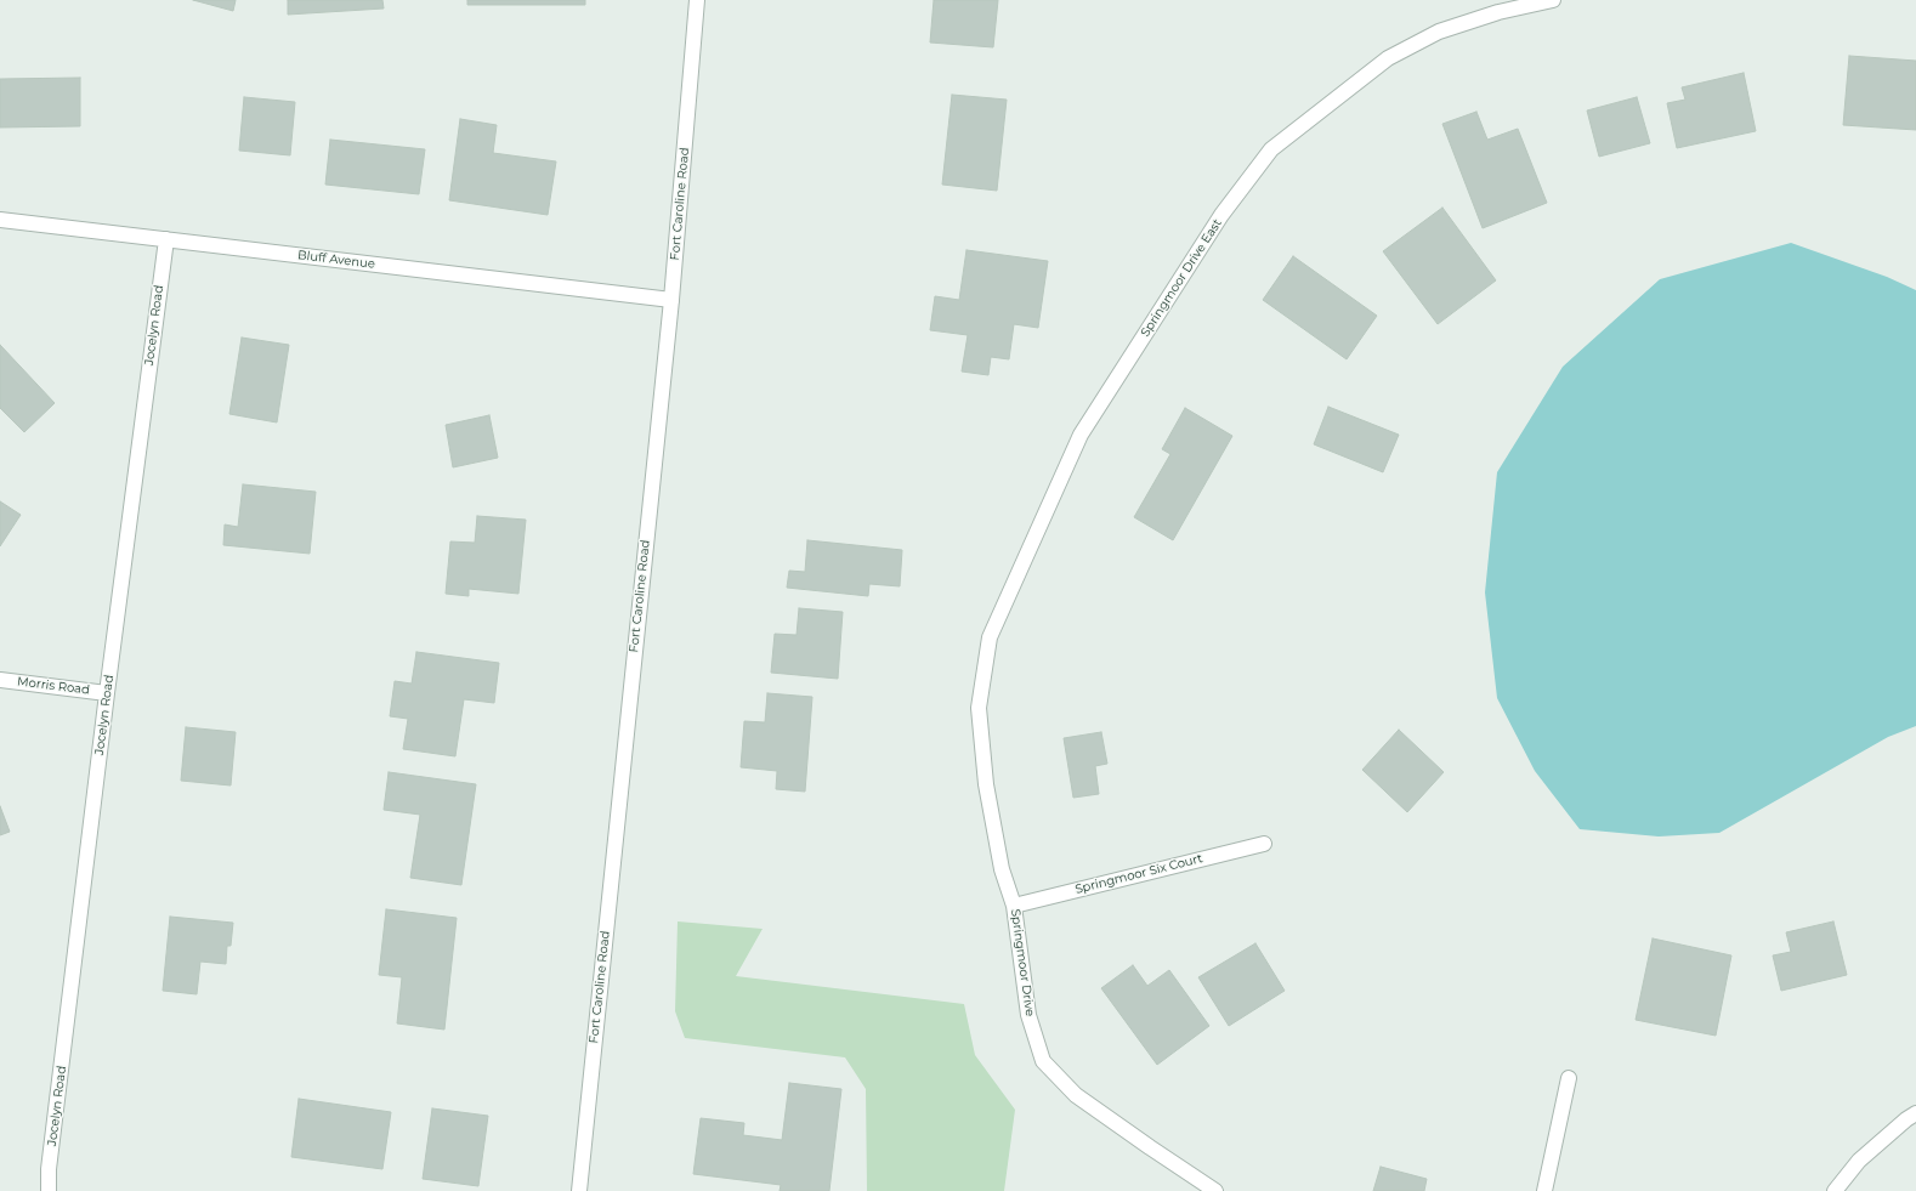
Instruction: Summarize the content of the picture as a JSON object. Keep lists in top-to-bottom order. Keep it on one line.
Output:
{"streets":{"street":["Fort Caroline Road","Bluff Avenue","Springmoor Drive East","Jocelyn Road","Morris Road","Springmoor Six Court","Springmoor Drive"]},"crossings":[["Fort Caroline Road","Bluff Avenue"],["Bluff Avenue","Jocelyn Road"],["Springmoor Drive East","Springmoor Drive"],["Jocelyn Road","Morris Road"],["Springmoor Six Court","Springmoor Drive"]]}
